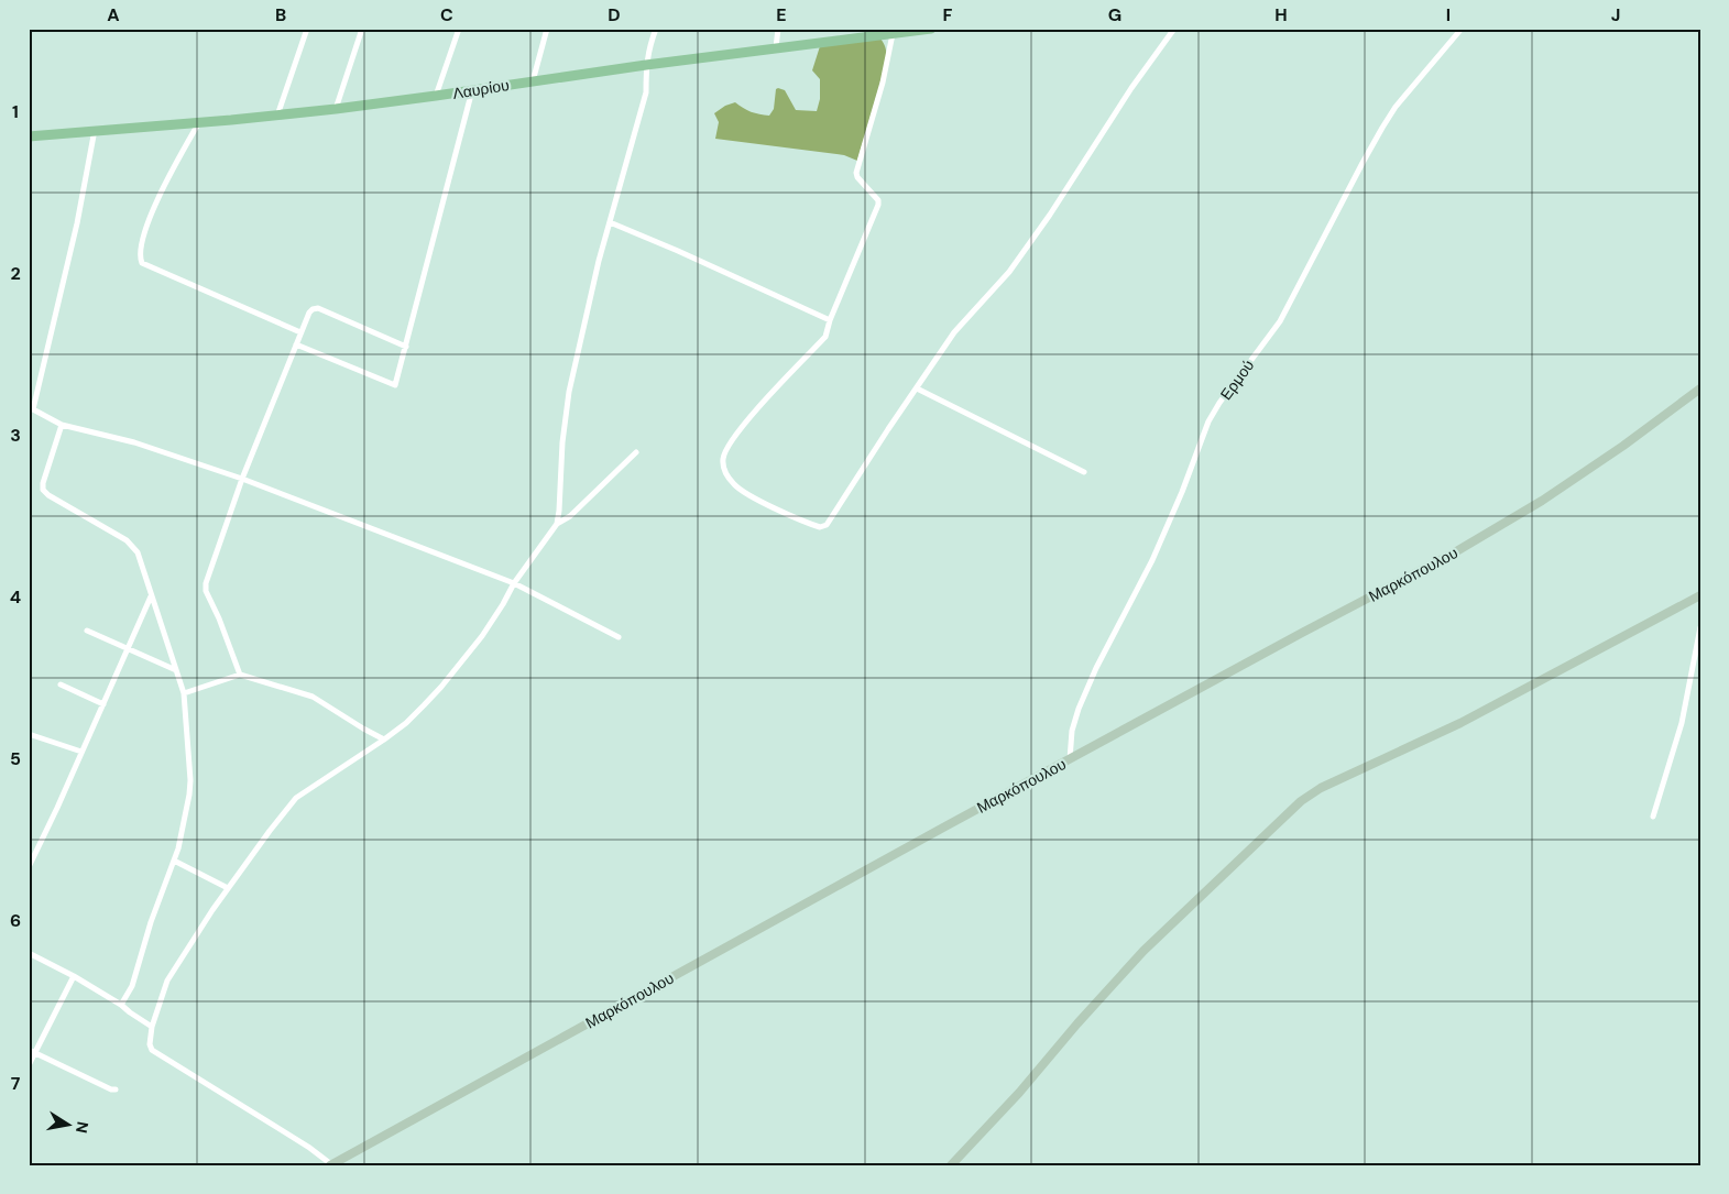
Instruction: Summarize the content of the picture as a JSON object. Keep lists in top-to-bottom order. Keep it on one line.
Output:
{"streets":{"main road":["Λαυρίου","Μαρκόπουλου"],"street":["Ερμού"]},"crossings":[["Ερμού","Μαρκόπουλου"]],"north":"right","grid":{"columns":["A","B","C","D","E","F","G","H","I","J"],"rows":["1","2","3","4","5","6","7"]}}
